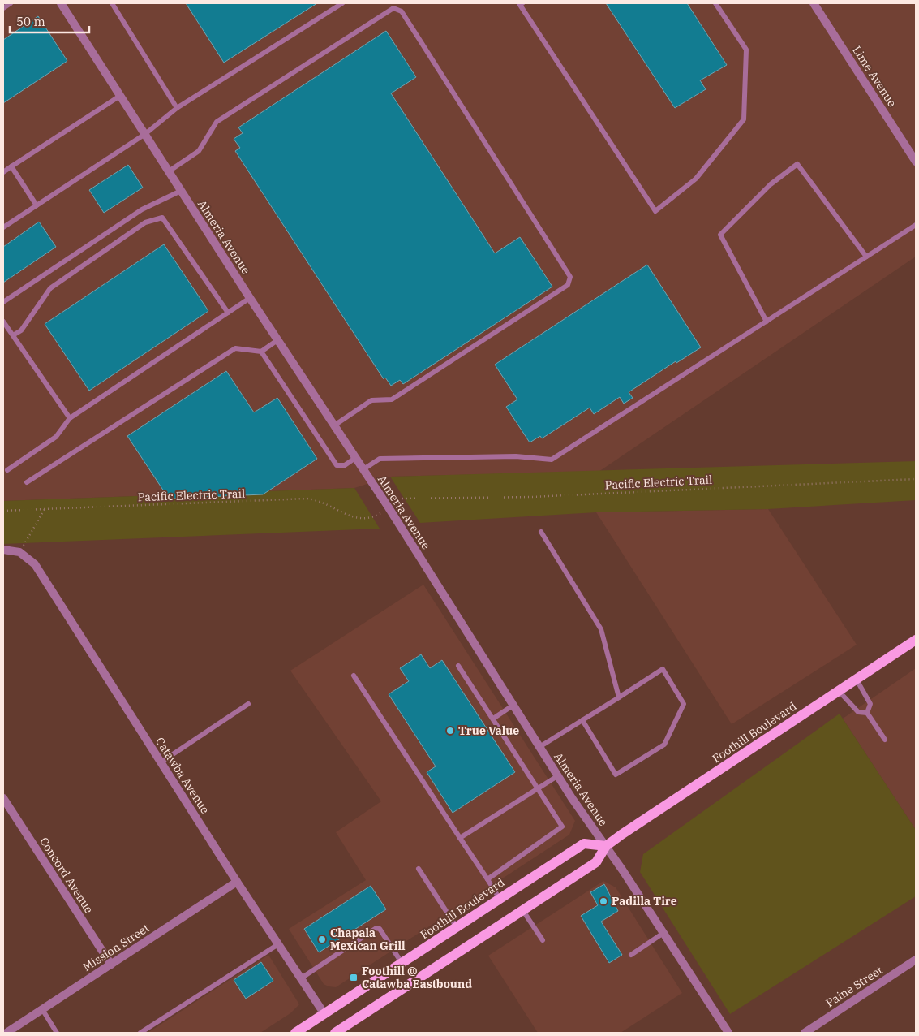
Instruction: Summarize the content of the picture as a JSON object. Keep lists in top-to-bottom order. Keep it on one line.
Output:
{"streets":{"main road":["Foothill Boulevard"],"street":["Lime Avenue","Almeria Avenue","Catawba Avenue","Concord Avenue","Mission Street","Paine Street"],"path":["Pacific Electric Trail"]},"crossings":[["Almeria Avenue","Foothill Boulevard"],["Foothill Boulevard","Catawba Avenue"],["Catawba Avenue","Mission Street"],["Concord Avenue","Mission Street"]],"places":{"other":["True Value","Padilla Tire","Chapala Mexican Grill"],"transit":["Foothill @ Catawba Eastbound"]},"scale_bar":"50 m"}
